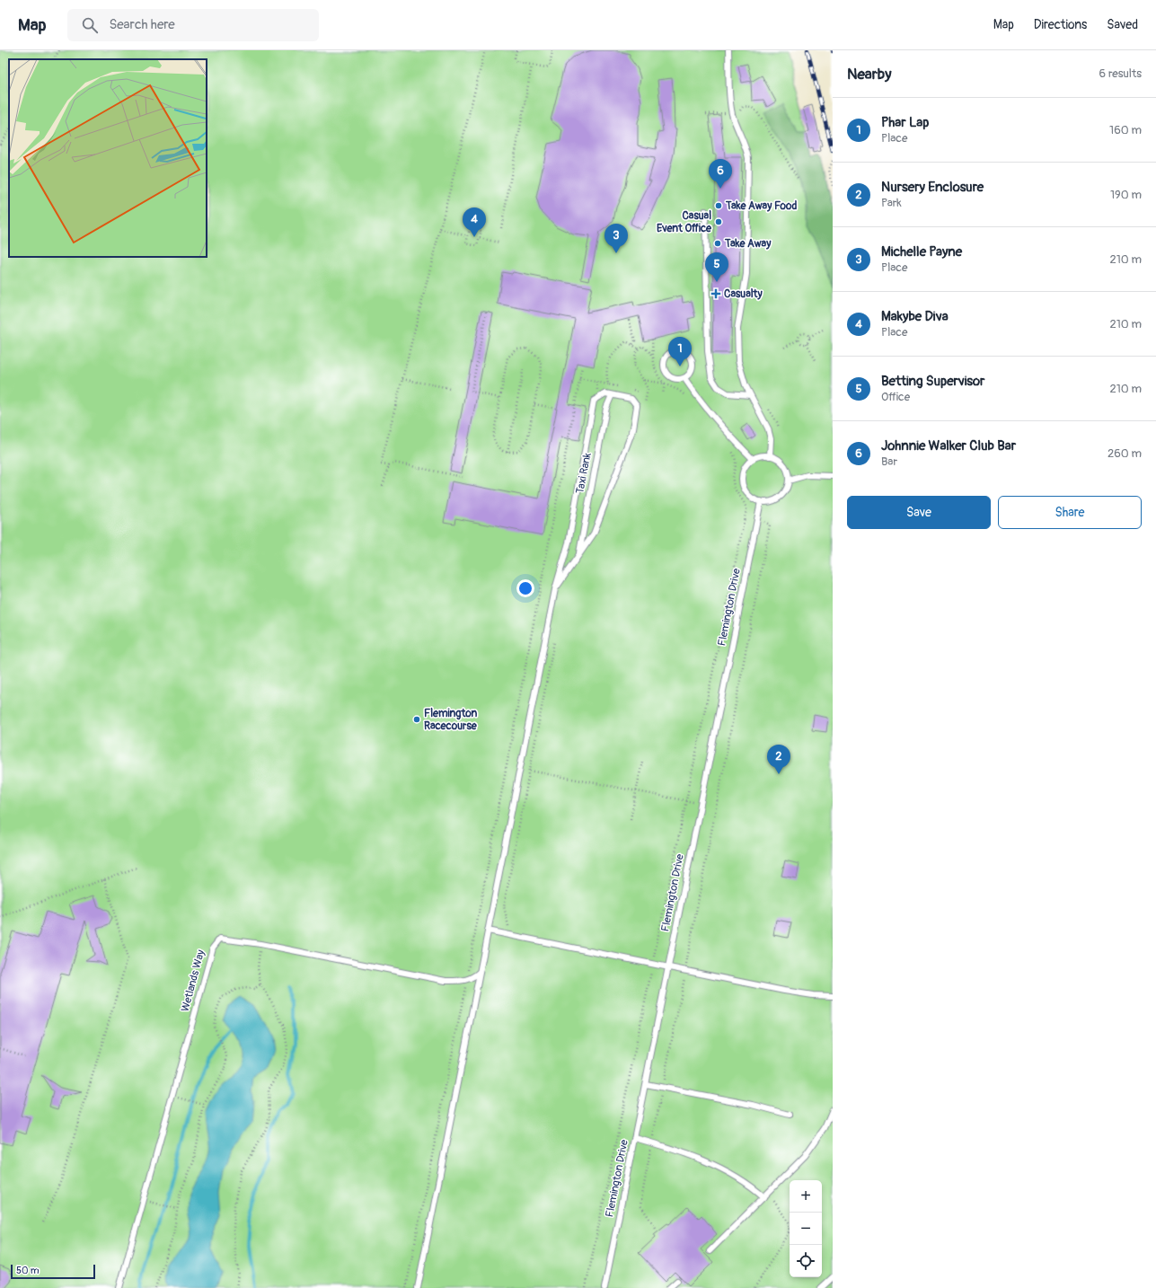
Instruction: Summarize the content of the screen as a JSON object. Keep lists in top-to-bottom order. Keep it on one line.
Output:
{"streets":{"lane":["Taxi Rank","Flemington Drive","Wetlands Way"]},"places":{"other":["Take Away Food","Casual Event Office","Take Away","Flemington Racecourse"],"health":["Casualty"]},"scale_bar":"50 m","page":{"header":"Map","search":"Search here","nav":["Map","Directions","Saved"],"heading":["Nearby","6 results"],"list":[{"mark":"1","name":"Phar Lap","note":"Place","value":"160 m"},{"mark":"2","name":"Nursery Enclosure","note":"Park","value":"190 m"},{"mark":"3","name":"Michelle Payne","note":"Place","value":"210 m"},{"mark":"4","name":"Makybe Diva","note":"Place","value":"210 m"},{"mark":"5","name":"Betting Supervisor","note":"Office","value":"210 m"},{"mark":"6","name":"Johnnie Walker Club Bar","note":"Bar","value":"260 m"}],"pins":["6","4","3","5","1","2"],"buttons":["Save","Share"],"map_buttons":["+","−"],"scale":"50 m"}}
